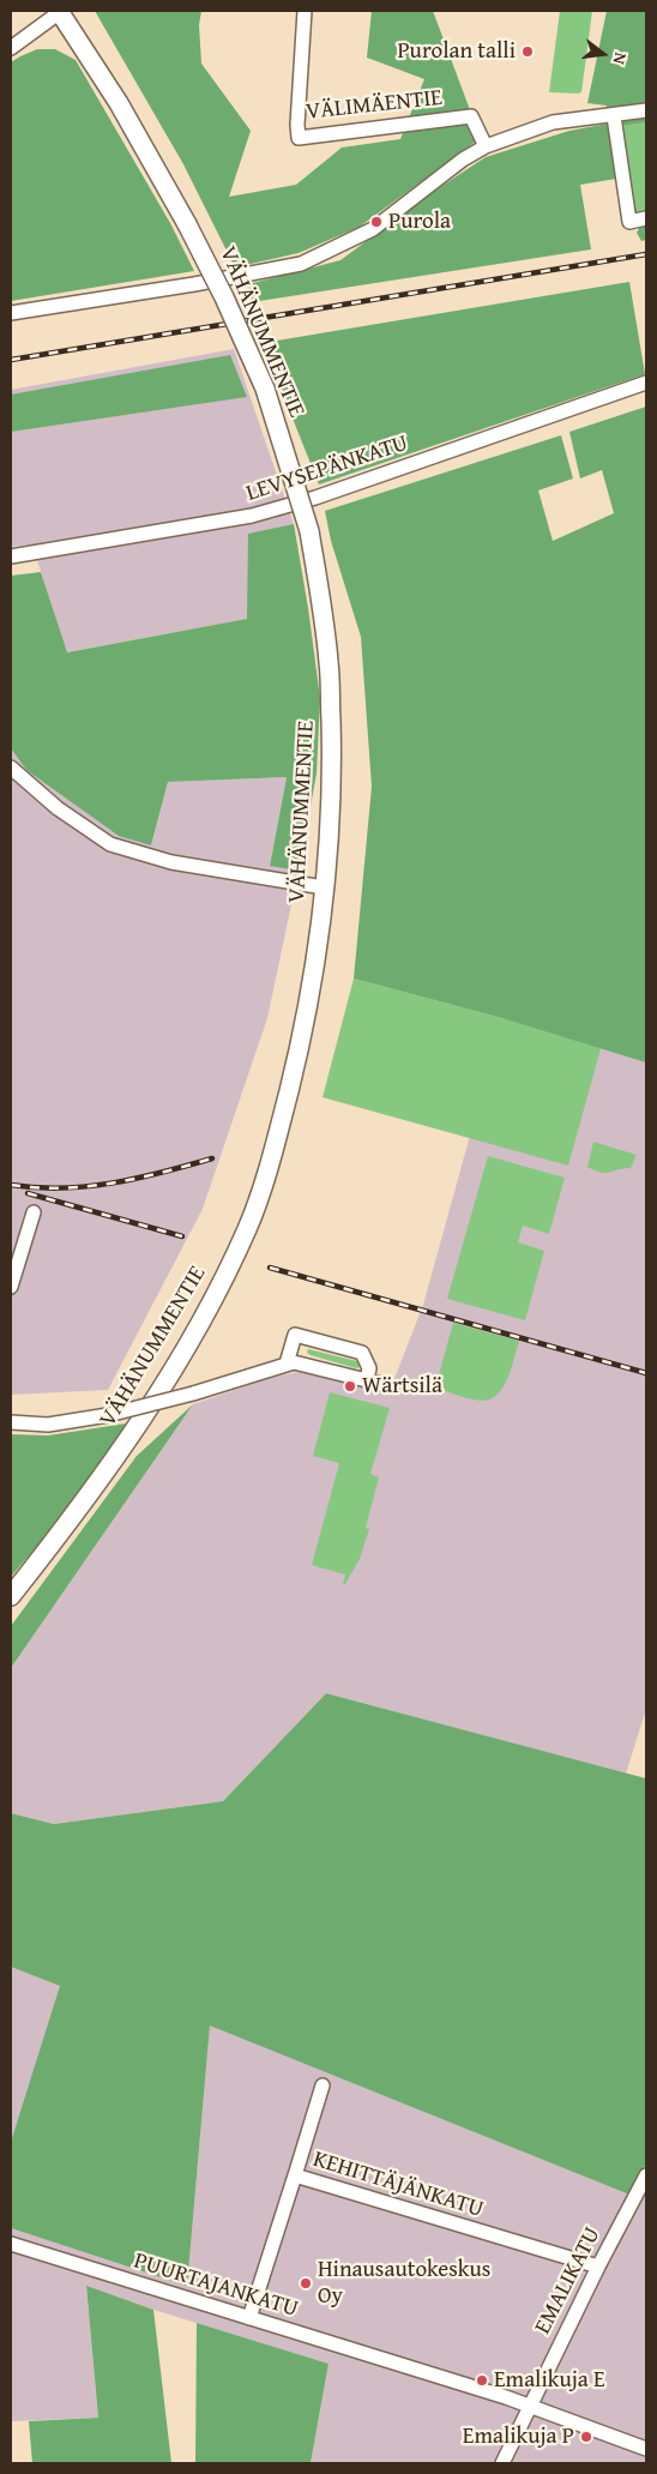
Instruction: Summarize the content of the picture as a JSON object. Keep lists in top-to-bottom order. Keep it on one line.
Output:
{"streets":{"main road":["VÄHÄNUMMENTIE"],"street":["VÄLIMÄENTIE","LEVYSEPÄNKATU","KEHITTÄJÄNKATU","EMALIKATU","PUURTAJANKATU"]},"crossings":[["KEHITTÄJÄNKATU","EMALIKATU"],["KEHITTÄJÄNKATU","PUURTAJANKATU"],["EMALIKATU","PUURTAJANKATU"]],"places":["Purolan talli","Purola","Wärtsilä","Hinausautokeskus Oy","Emalikuja E","Emalikuja P"],"north":"right"}
